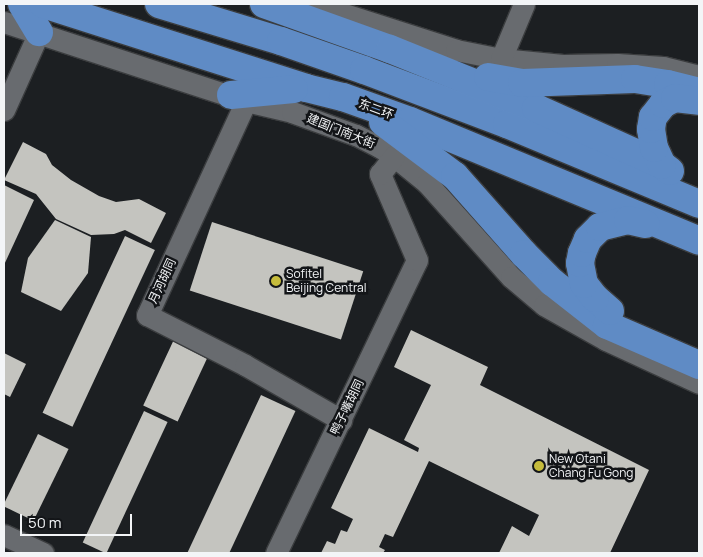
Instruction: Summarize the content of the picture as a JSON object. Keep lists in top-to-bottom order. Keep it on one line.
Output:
{"streets":{"highway":["东二环"],"street":["建国门南大街","月河胡同","鸭子嘴胡同"]},"crossings":[["建国门南大街","月河胡同"],["建国门南大街","鸭子嘴胡同"],["月河胡同","鸭子嘴胡同"]],"places":["Sofitel Beijing Central","New Otani Chang Fu Gong"],"scale_bar":"50 m"}
